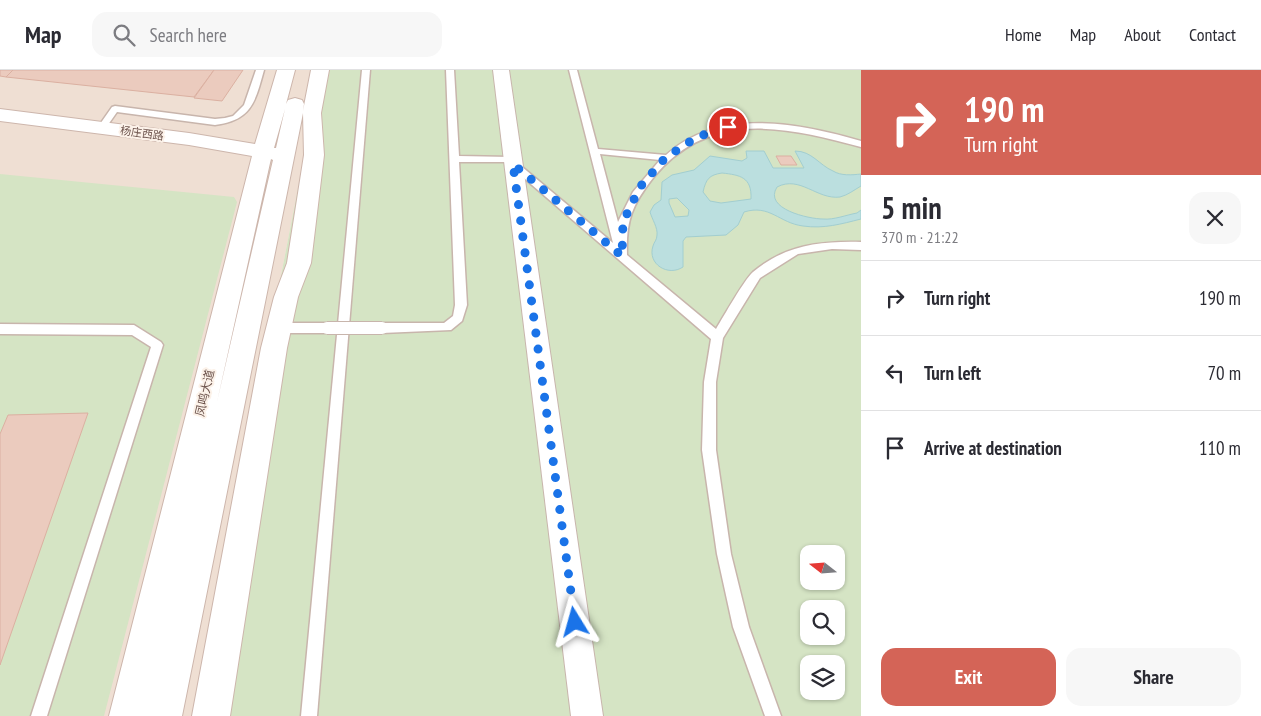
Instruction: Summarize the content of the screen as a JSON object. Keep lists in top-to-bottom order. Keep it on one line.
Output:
{"streets":{"main road":["杨庄西路","凤鸣大道"]},"crossings":[["杨庄西路","凤鸣大道"]],"north":"left","page":{"header":"Map","search":"Search here","nav":["Home","Map","About","Contact"],"turn":["190 m","Turn right"],"heading":["5 min","370 m · 21:22"],"list":[{"name":"Turn right","value":"190 m"},{"name":"Turn left","value":"70 m"},{"name":"Arrive at destination","value":"110 m"}],"buttons":["Exit","Share"]}}
